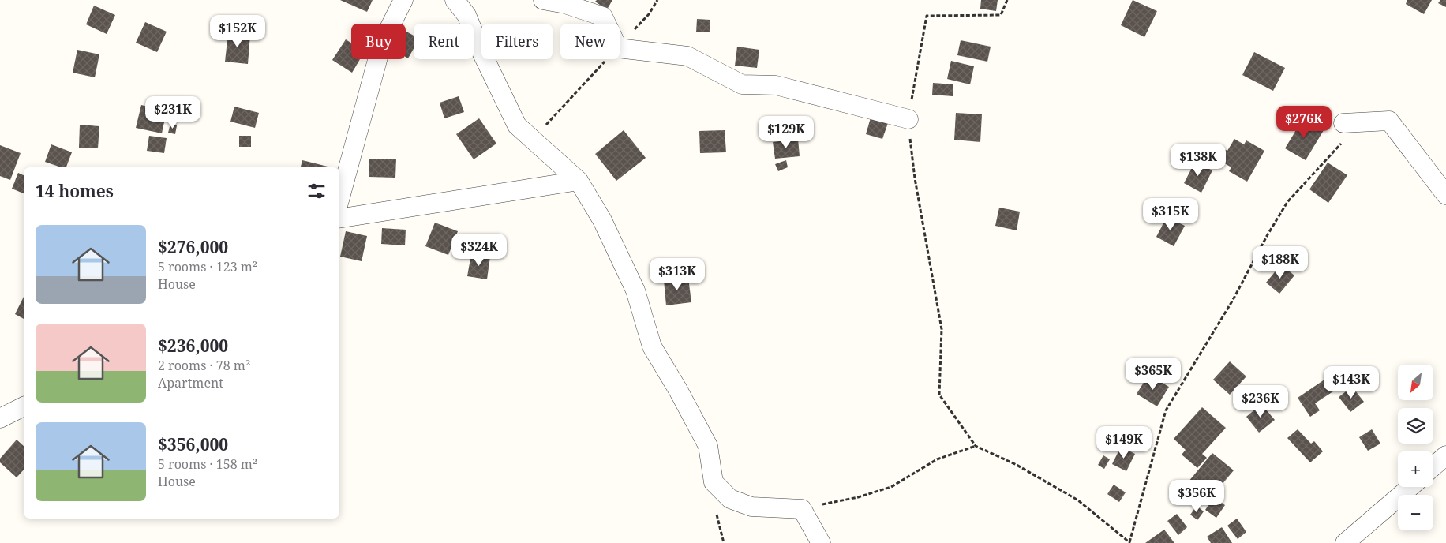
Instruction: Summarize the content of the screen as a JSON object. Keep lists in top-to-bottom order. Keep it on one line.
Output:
{"north":"bottom left","page":{"price":["$152K","$231K","$276K","$129K","$138K","$315K","$324K","$188K","$313K","$365K","$143K","$236K","$149K","$356K"],"chip":["Buy","Rent","Filters","New"],"heading":"14 homes","list":[{"name":"$276,000","note":"5 rooms · 123 m² · House"},{"name":"$236,000","note":"2 rooms · 78 m² · Apartment"},{"name":"$356,000","note":"5 rooms · 158 m² · House"}],"map_buttons":["+","−"]}}
